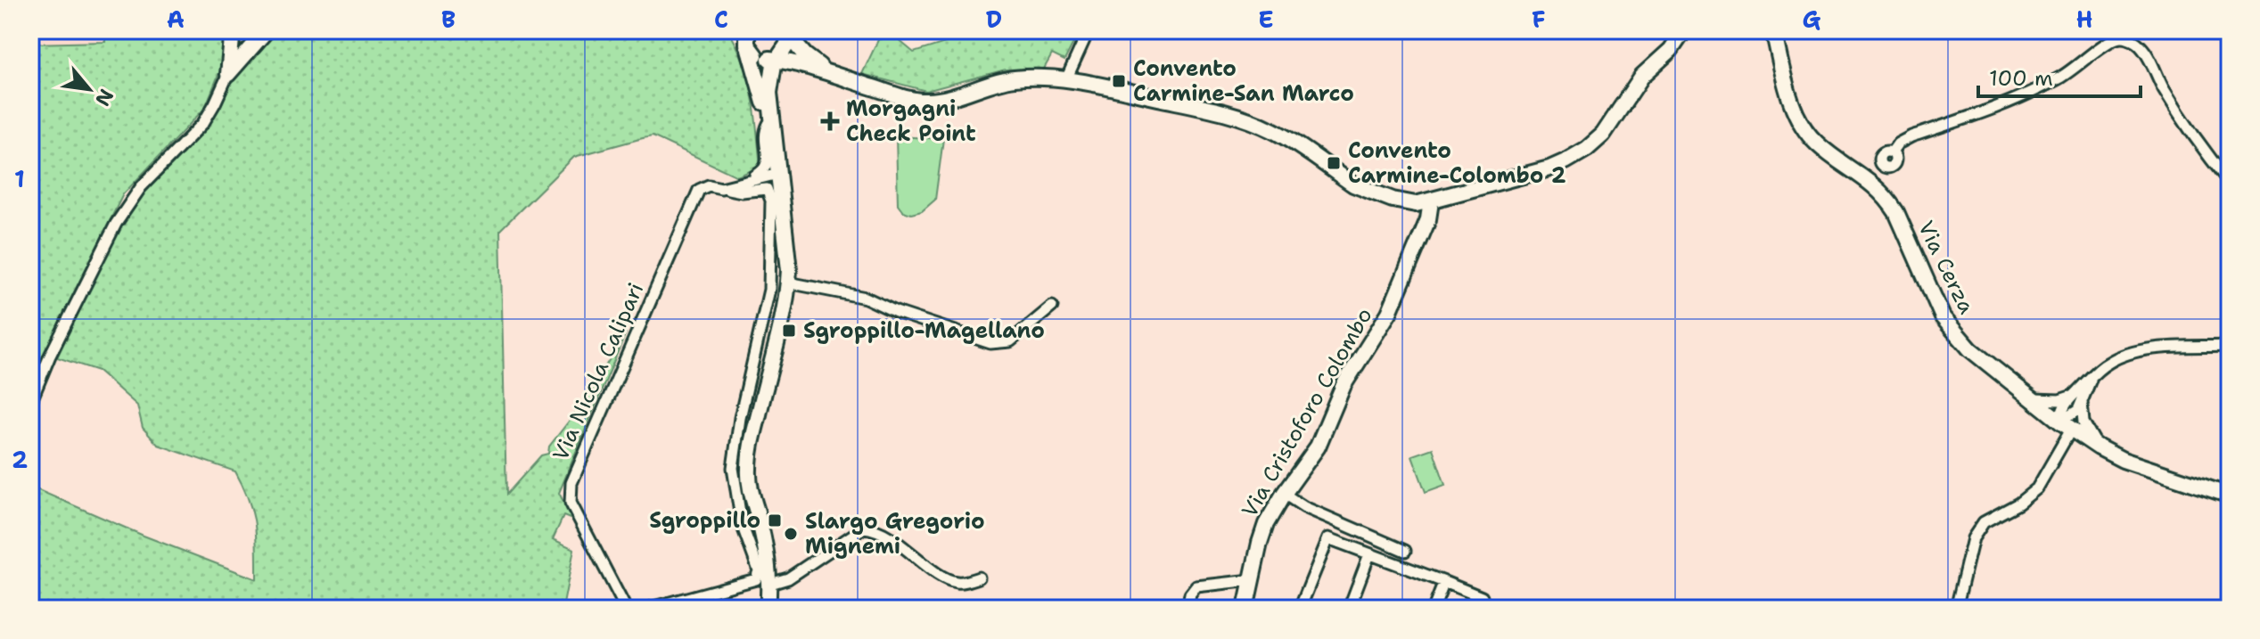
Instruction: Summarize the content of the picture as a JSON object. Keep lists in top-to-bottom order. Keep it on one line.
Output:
{"streets":{"main road":["Via Cerza","Via Cristoforo Colombo"],"street":["Via Nicola Calipari"]},"places":{"transit":["Convento Carmine-San Marco","Convento Carmine-Colombo 2","Sgroppillo-Magellano","Sgroppillo"],"health":["Morgagni Check Point"],"other":["Slargo Gregorio Mignemi"]},"scale_bar":"100 m","north":"bottom right","grid":{"columns":["A","B","C","D","E","F","G","H"],"rows":["1","2"]}}
